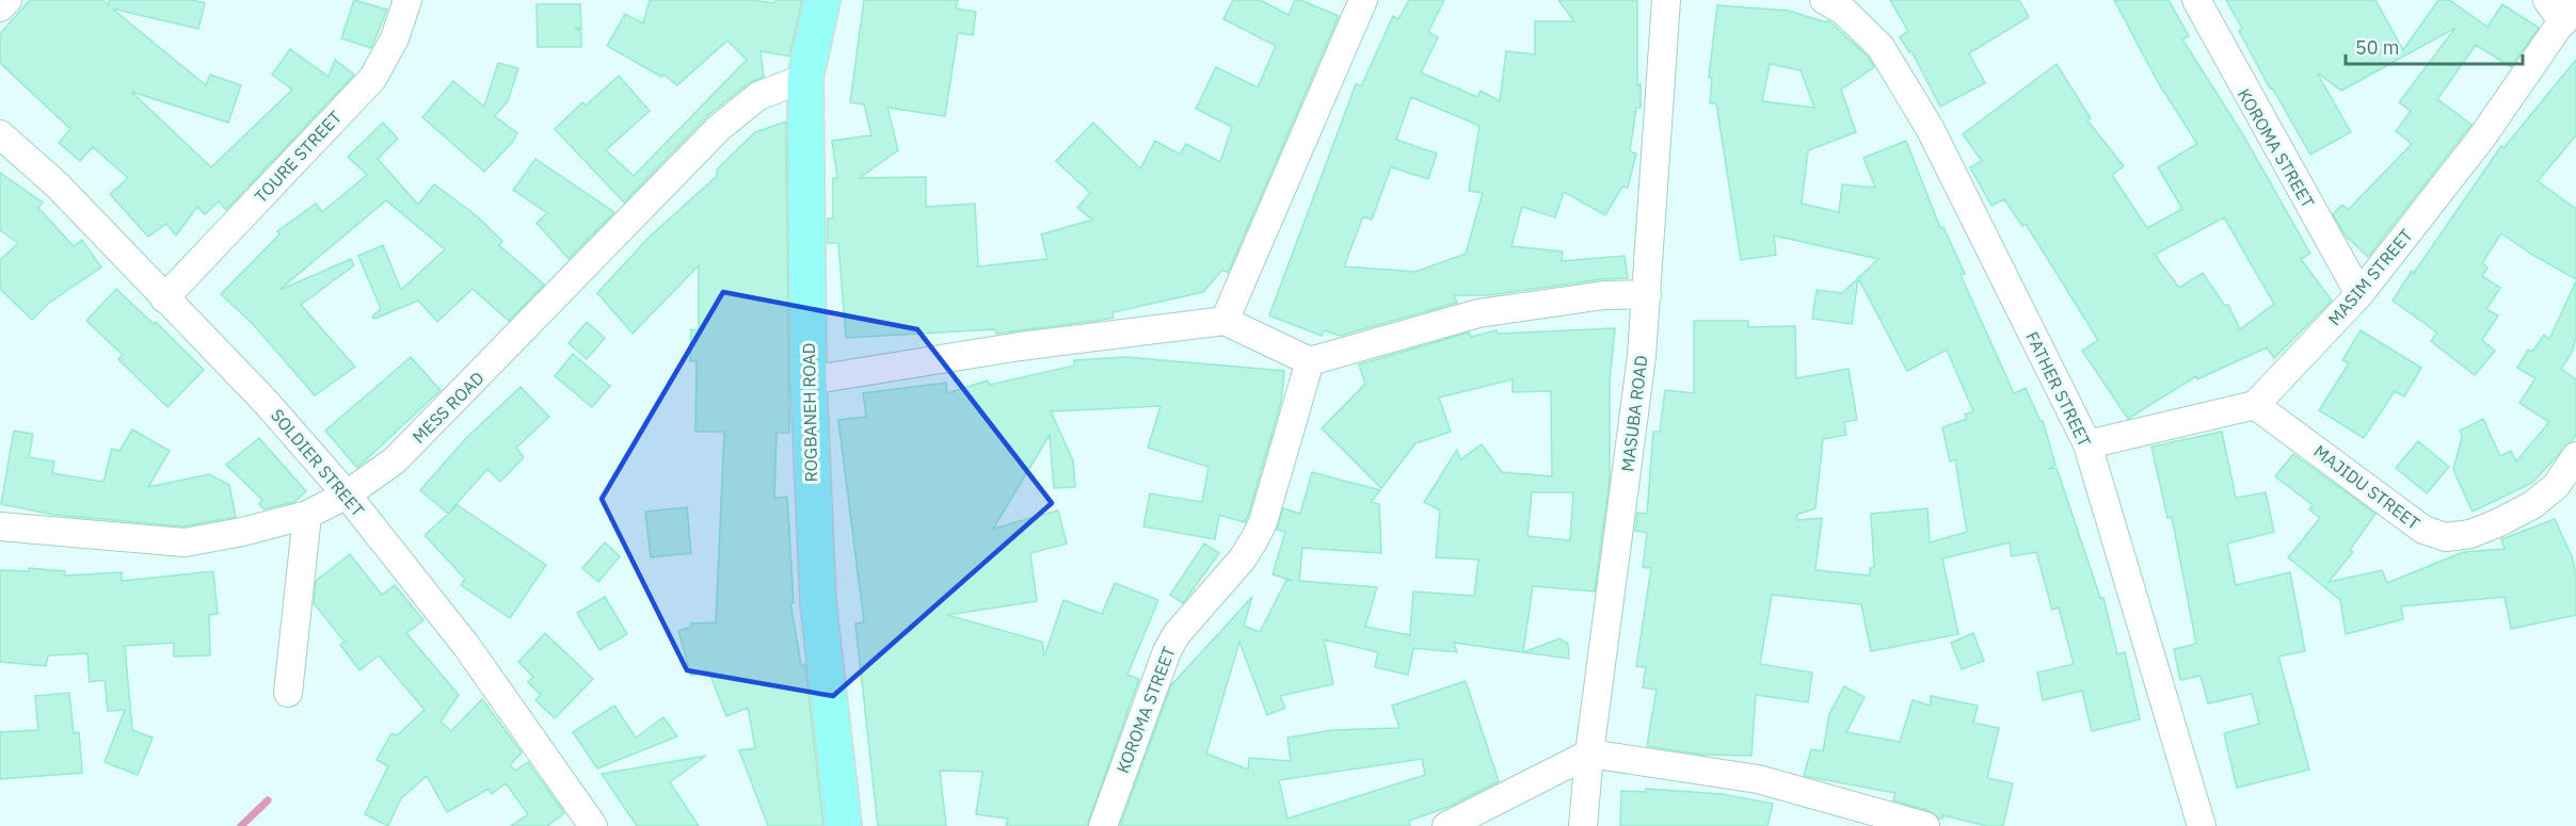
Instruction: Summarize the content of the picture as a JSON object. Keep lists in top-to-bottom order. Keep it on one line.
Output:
{"streets":{"main road":["ROGBANEH ROAD"],"street":["KOROMA STREET","TOURE STREET","MASIM STREET","FATHER STREET","MESS ROAD","MASUBA ROAD","SOLDIER STREET","MAJIDU STREET"]},"crossings":[["KOROMA STREET","MASIM STREET"],["TOURE STREET","SOLDIER STREET"],["MASIM STREET","MAJIDU STREET"],["MESS ROAD","ROGBANEH ROAD"],["MESS ROAD","SOLDIER STREET"]],"scale_bar":"50 m"}
